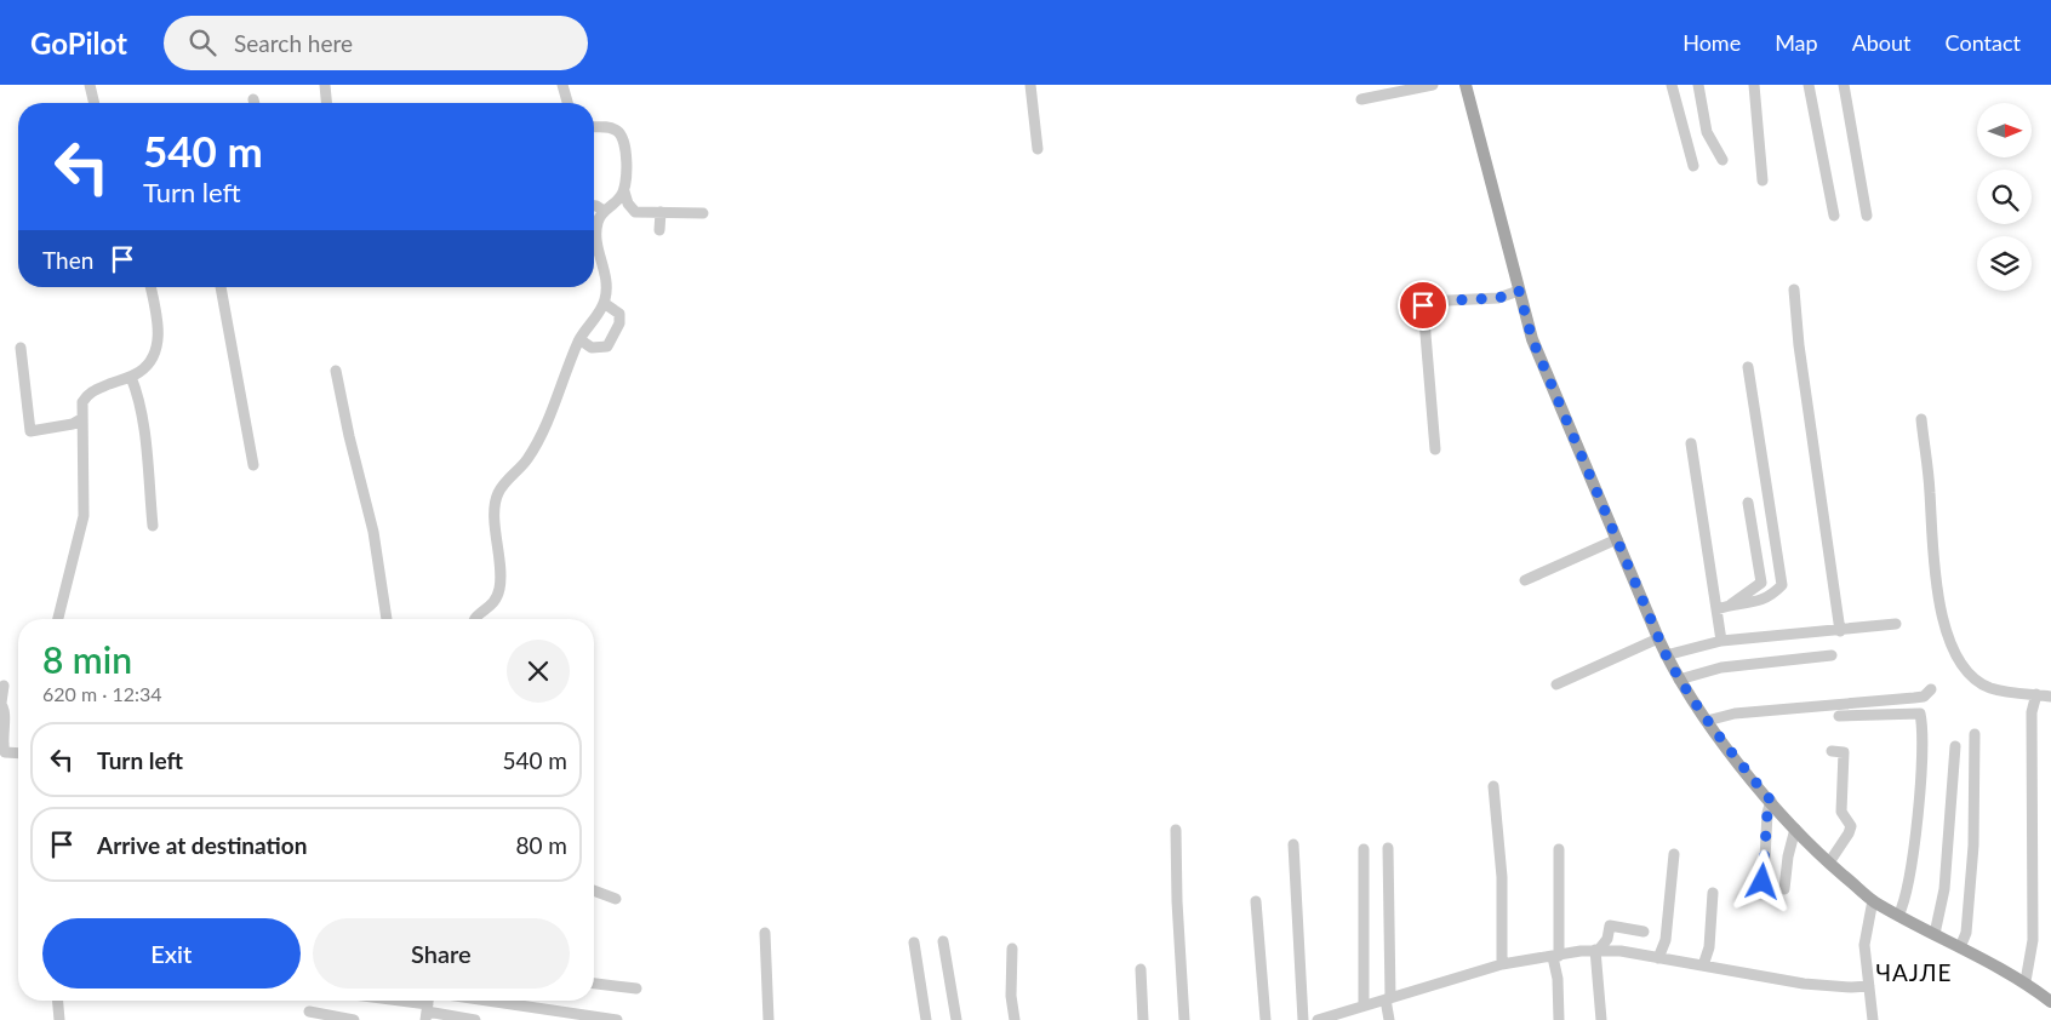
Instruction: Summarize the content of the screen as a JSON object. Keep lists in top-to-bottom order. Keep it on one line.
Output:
{"districts":["ЧАЈЛЕ"],"north":"right","page":{"header":"GoPilot","search":"Search here","nav":["Home","Map","About","Contact"],"turn":["540 m","Turn left"],"then":"Then","heading":["8 min","620 m · 12:34"],"list":[{"name":"Turn left","value":"540 m"},{"name":"Arrive at destination","value":"80 m"}],"buttons":["Exit","Share"]}}
